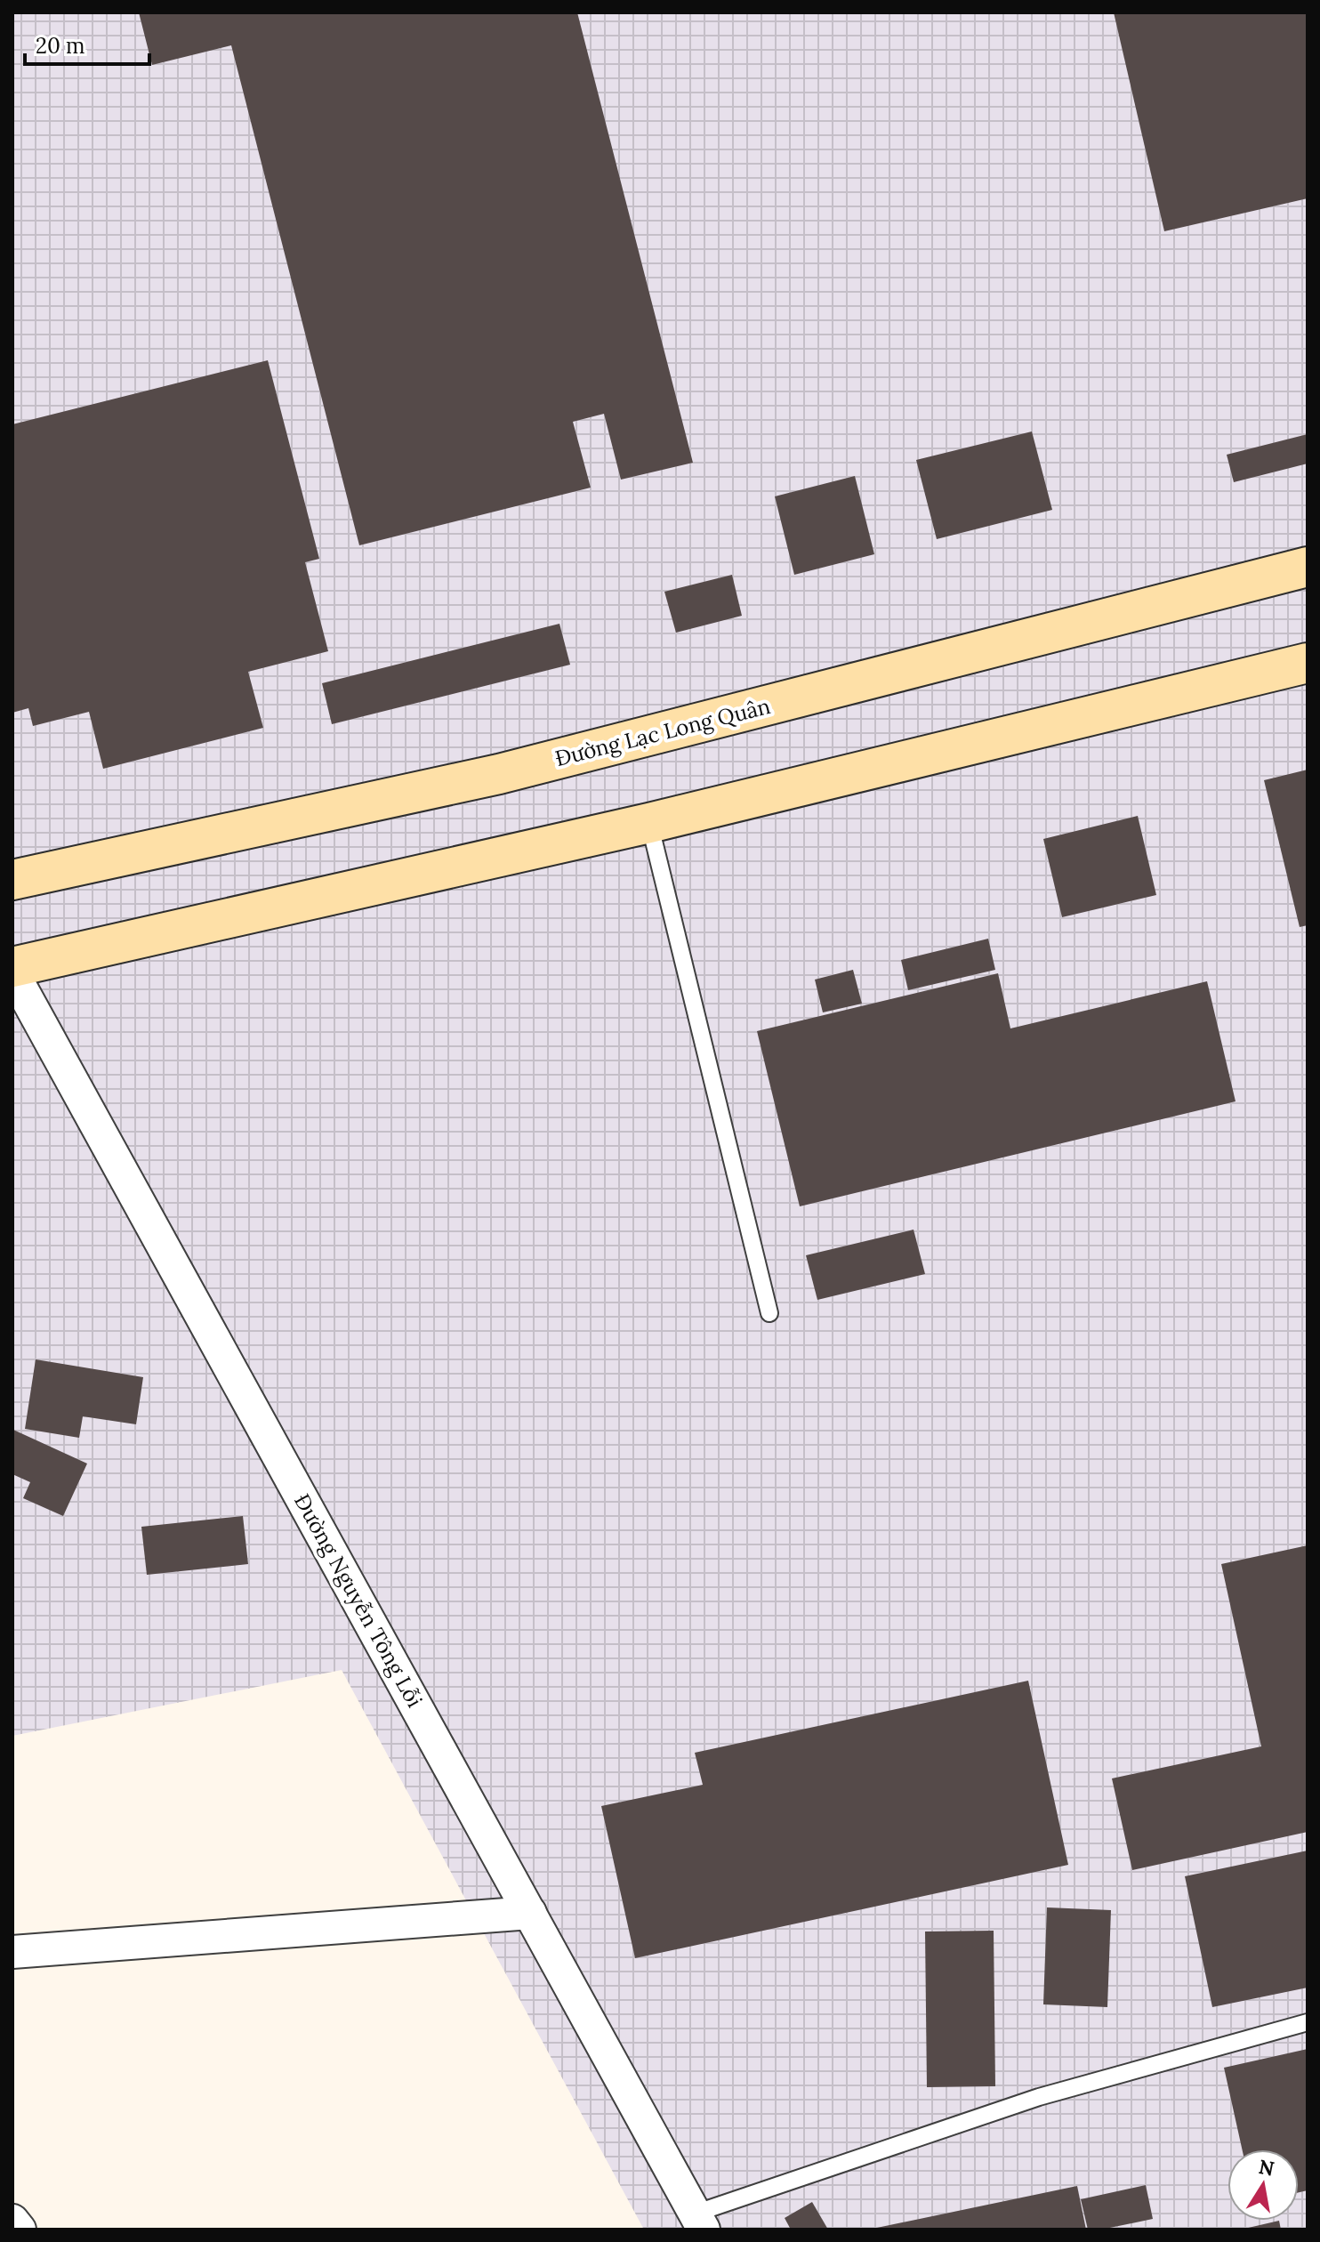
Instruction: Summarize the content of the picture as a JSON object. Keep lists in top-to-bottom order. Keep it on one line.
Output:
{"streets":{"main road":["Đường Lạc Long Quân"],"street":["Đường Nguyễn Tông Lỗi"]},"scale_bar":"20 m","north":"top"}
